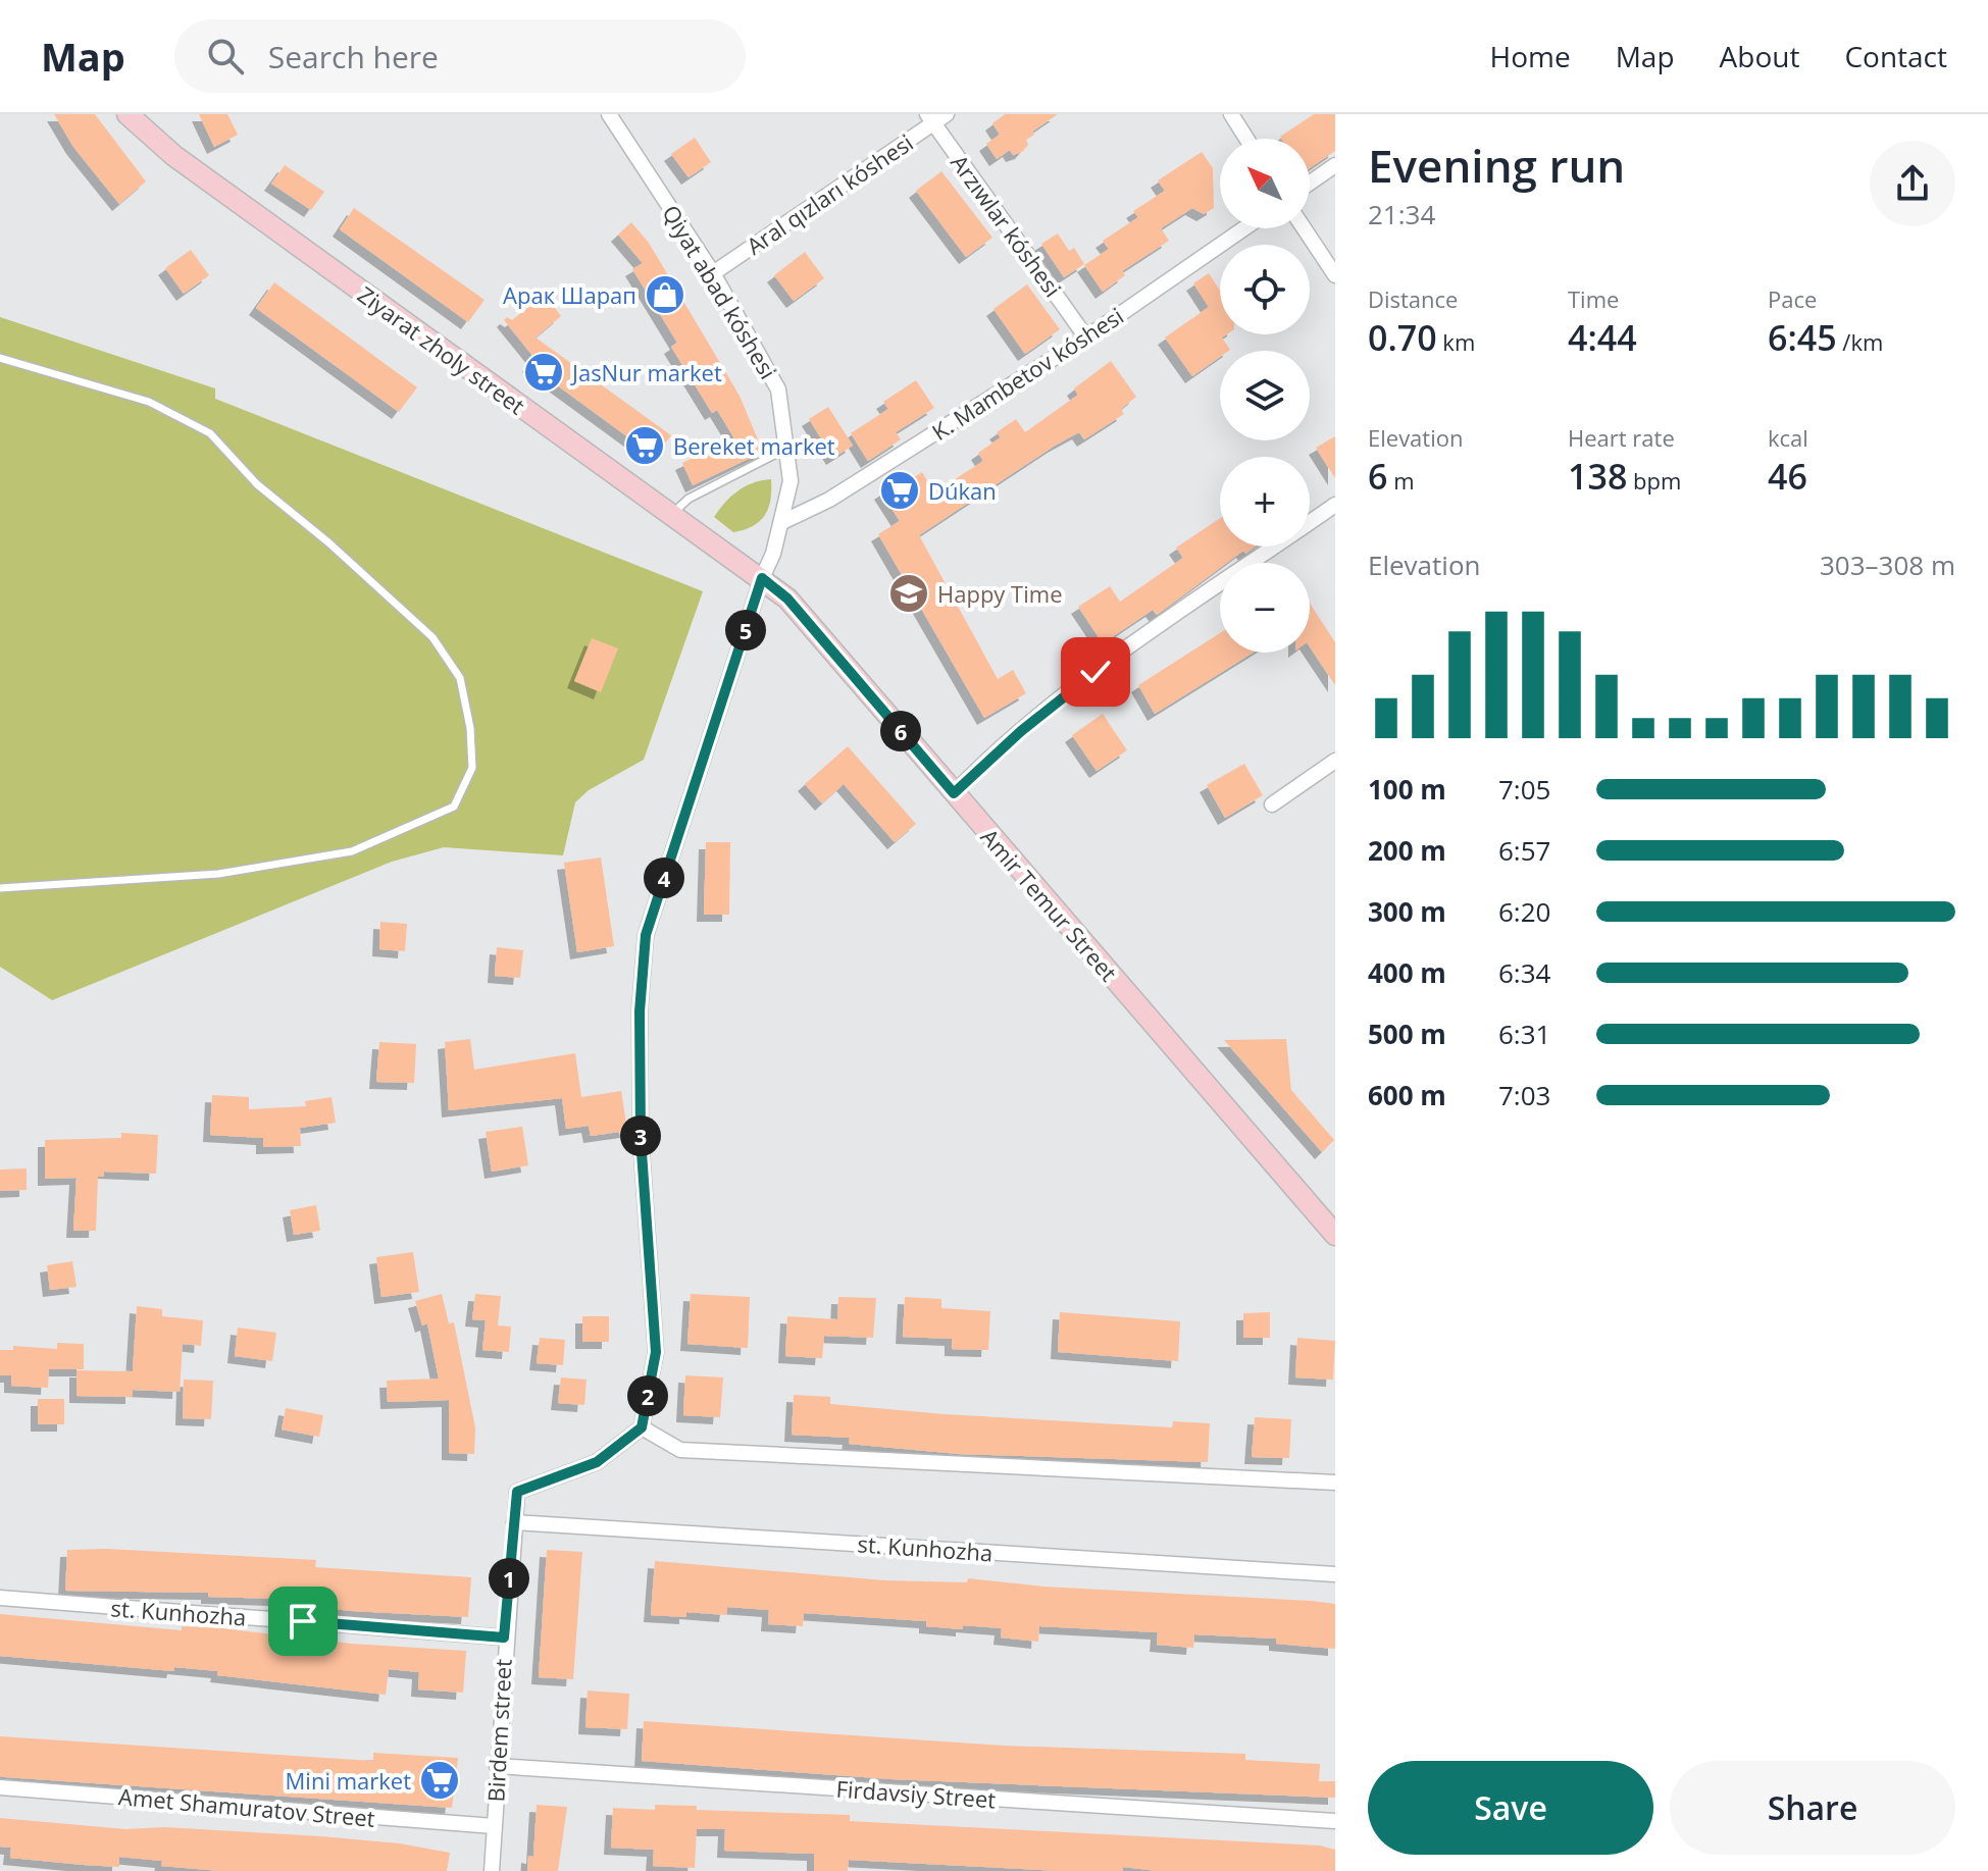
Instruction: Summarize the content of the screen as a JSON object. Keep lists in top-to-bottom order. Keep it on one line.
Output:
{"streets":{"street":["Aral qızları kóshesi","Arzıwlar kóshesi","Qiyat abad kóshesi","Ziyarat zholy street","K. Mambetov kóshesi","Amir Temur Street","st. Kunhozha","Birdem street","Firdavsiy Street","Amet Shamuratov Street"]},"crossings":[["Aral qızları kóshesi","Arzıwlar kóshesi"],["Aral qızları kóshesi","Qiyat abad kóshesi"],["Arzıwlar kóshesi","K. Mambetov kóshesi"],["Qiyat abad kóshesi","Ziyarat zholy street"],["Qiyat abad kóshesi","K. Mambetov kóshesi"],["Qiyat abad kóshesi","Amir Temur Street"],["Qiyat abad kóshesi","Birdem street"],["Ziyarat zholy street","Amir Temur Street"],["st. Kunhozha","Birdem street"],["Birdem street","Firdavsiy Street"],["Birdem street","Amet Shamuratov Street"]],"places":{"shop":["Арак Шарап"],"supermarket":["JasNur market","Bereket market","Dúkan","Mini market"],"school or university":["Happy Time"]},"north":"top left","page":{"header":"Map","search":"Search here","nav":["Home","Map","About","Contact"],"heading":["Evening run","21:34"],"map_buttons":["+","−"],"stats":[["Distance","0.70 km"],["Time","4:44"],["Pace","6:45 /km"],["Elevation","6 m"],["Heart rate","138 bpm"],["kcal","46"]],"chart":["Elevation","303–308 m"],"pins":["5","6","4","3","2","1"],"list":[{"name":"100 m","note":"7:05"},{"name":"200 m","note":"6:57"},{"name":"300 m","note":"6:20"},{"name":"400 m","note":"6:34"},{"name":"500 m","note":"6:31"},{"name":"600 m","note":"7:03"}],"buttons":["Save","Share"]}}
